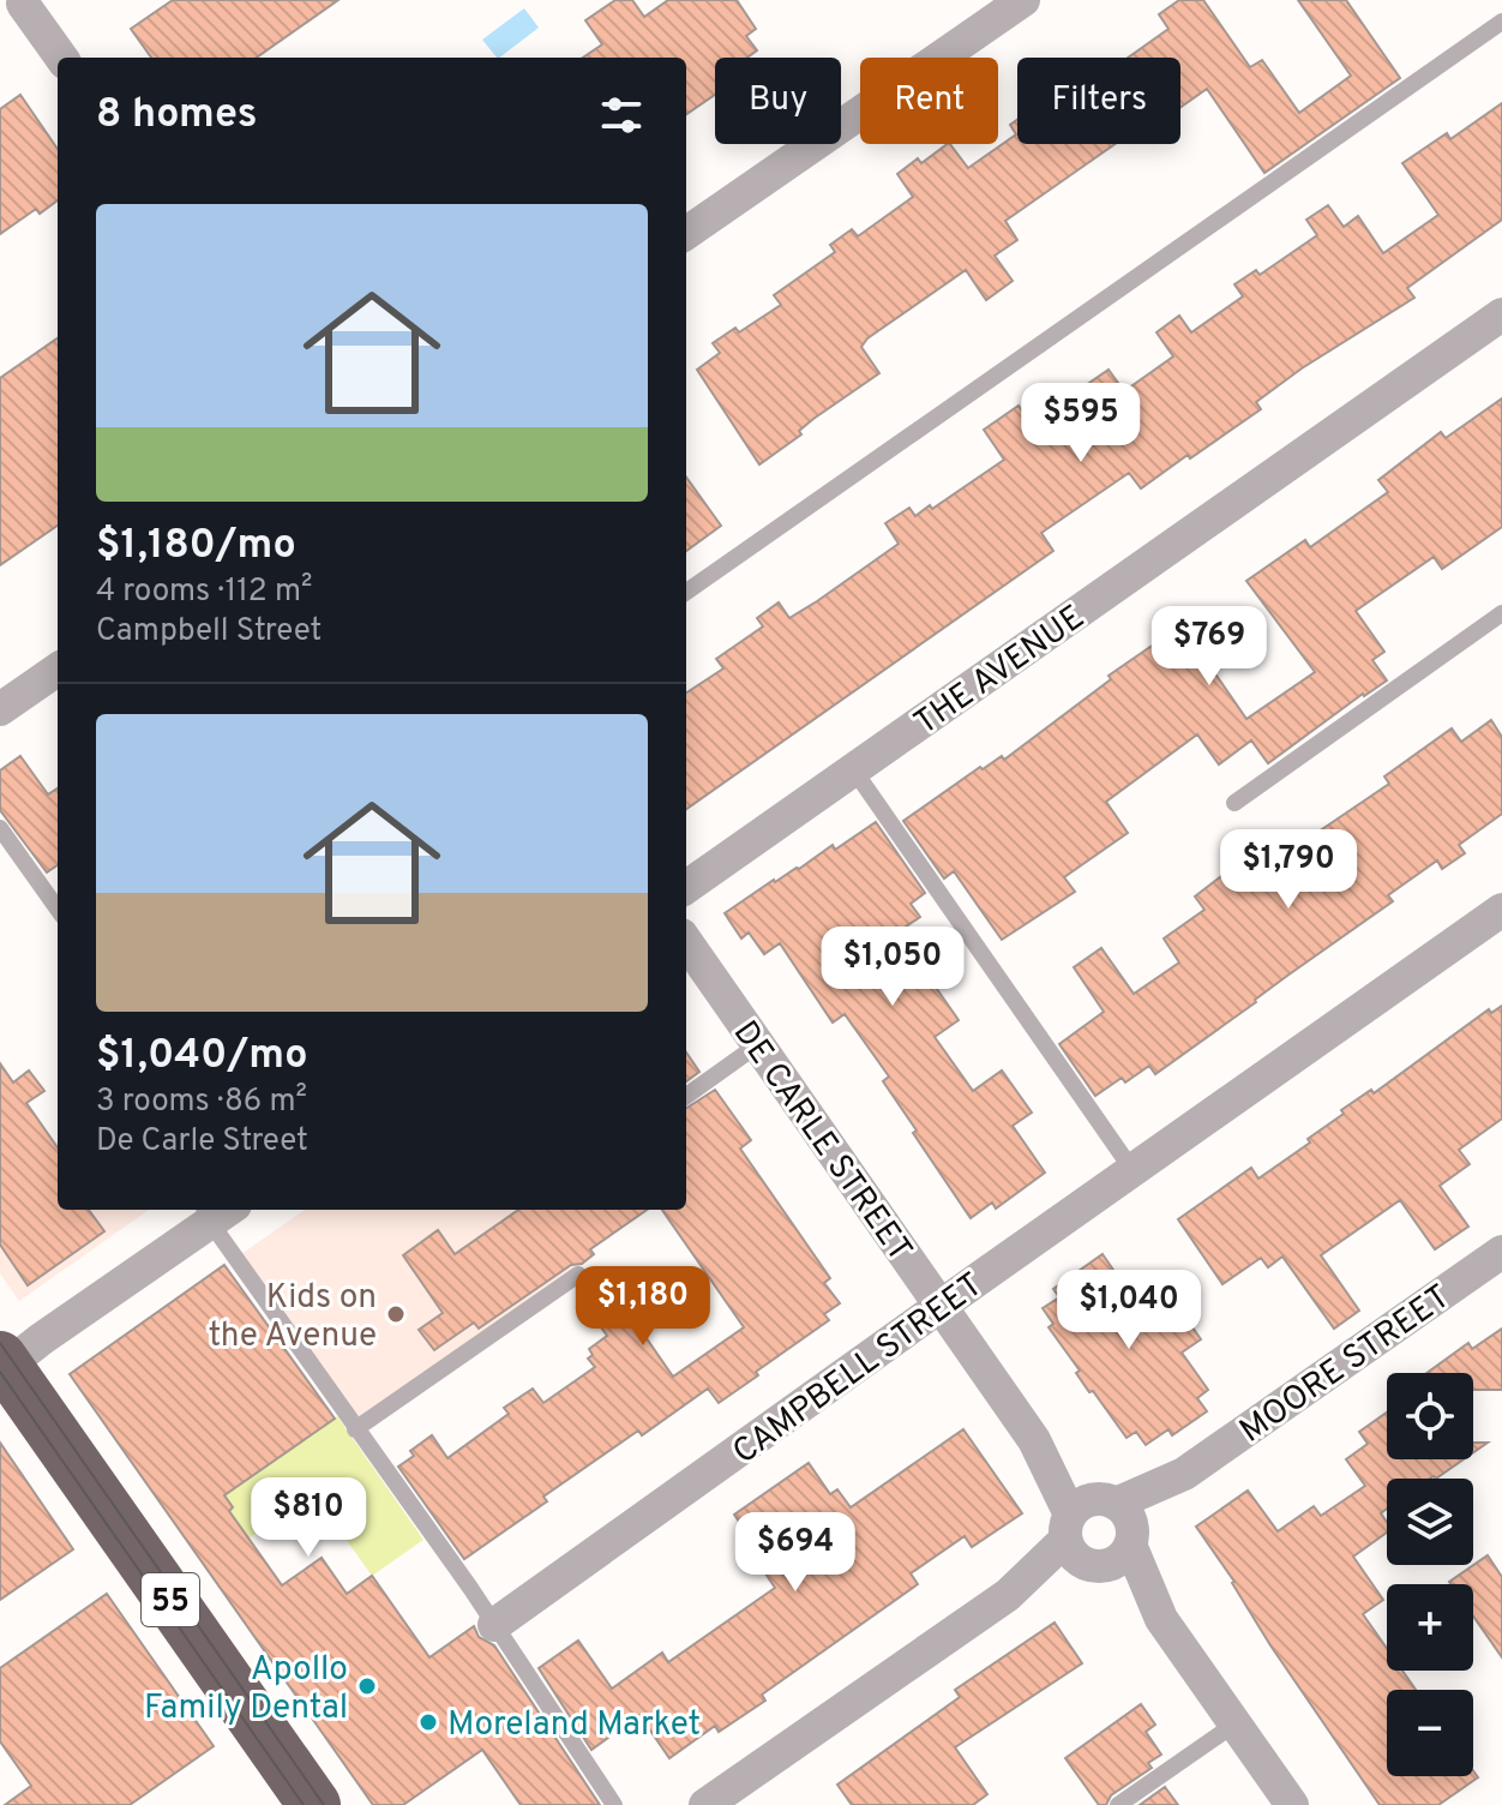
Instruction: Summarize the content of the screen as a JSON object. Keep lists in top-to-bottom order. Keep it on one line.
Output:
{"streets":{"highway":["55"],"street":["THE AVENUE","DE CARLE STREET","MOORE STREET","CAMPBELL STREET"]},"crossings":[["DE CARLE STREET","MOORE STREET"],["DE CARLE STREET","CAMPBELL STREET"]],"places":["Kids on the Avenue","Apollo Family Dental","Moreland Market"],"page":{"chip":["Buy","Rent","Filters"],"heading":"8 homes","list":[{"name":"$1,180/mo","note":"4 rooms · 112 m² · Campbell Street"},{"name":"$1,040/mo","note":"3 rooms · 86 m² · De Carle Street"}],"price":["$595","$769","$1,790","$1,050","$1,180","$1,040","$810","$694"],"map_buttons":["+","−"]}}
